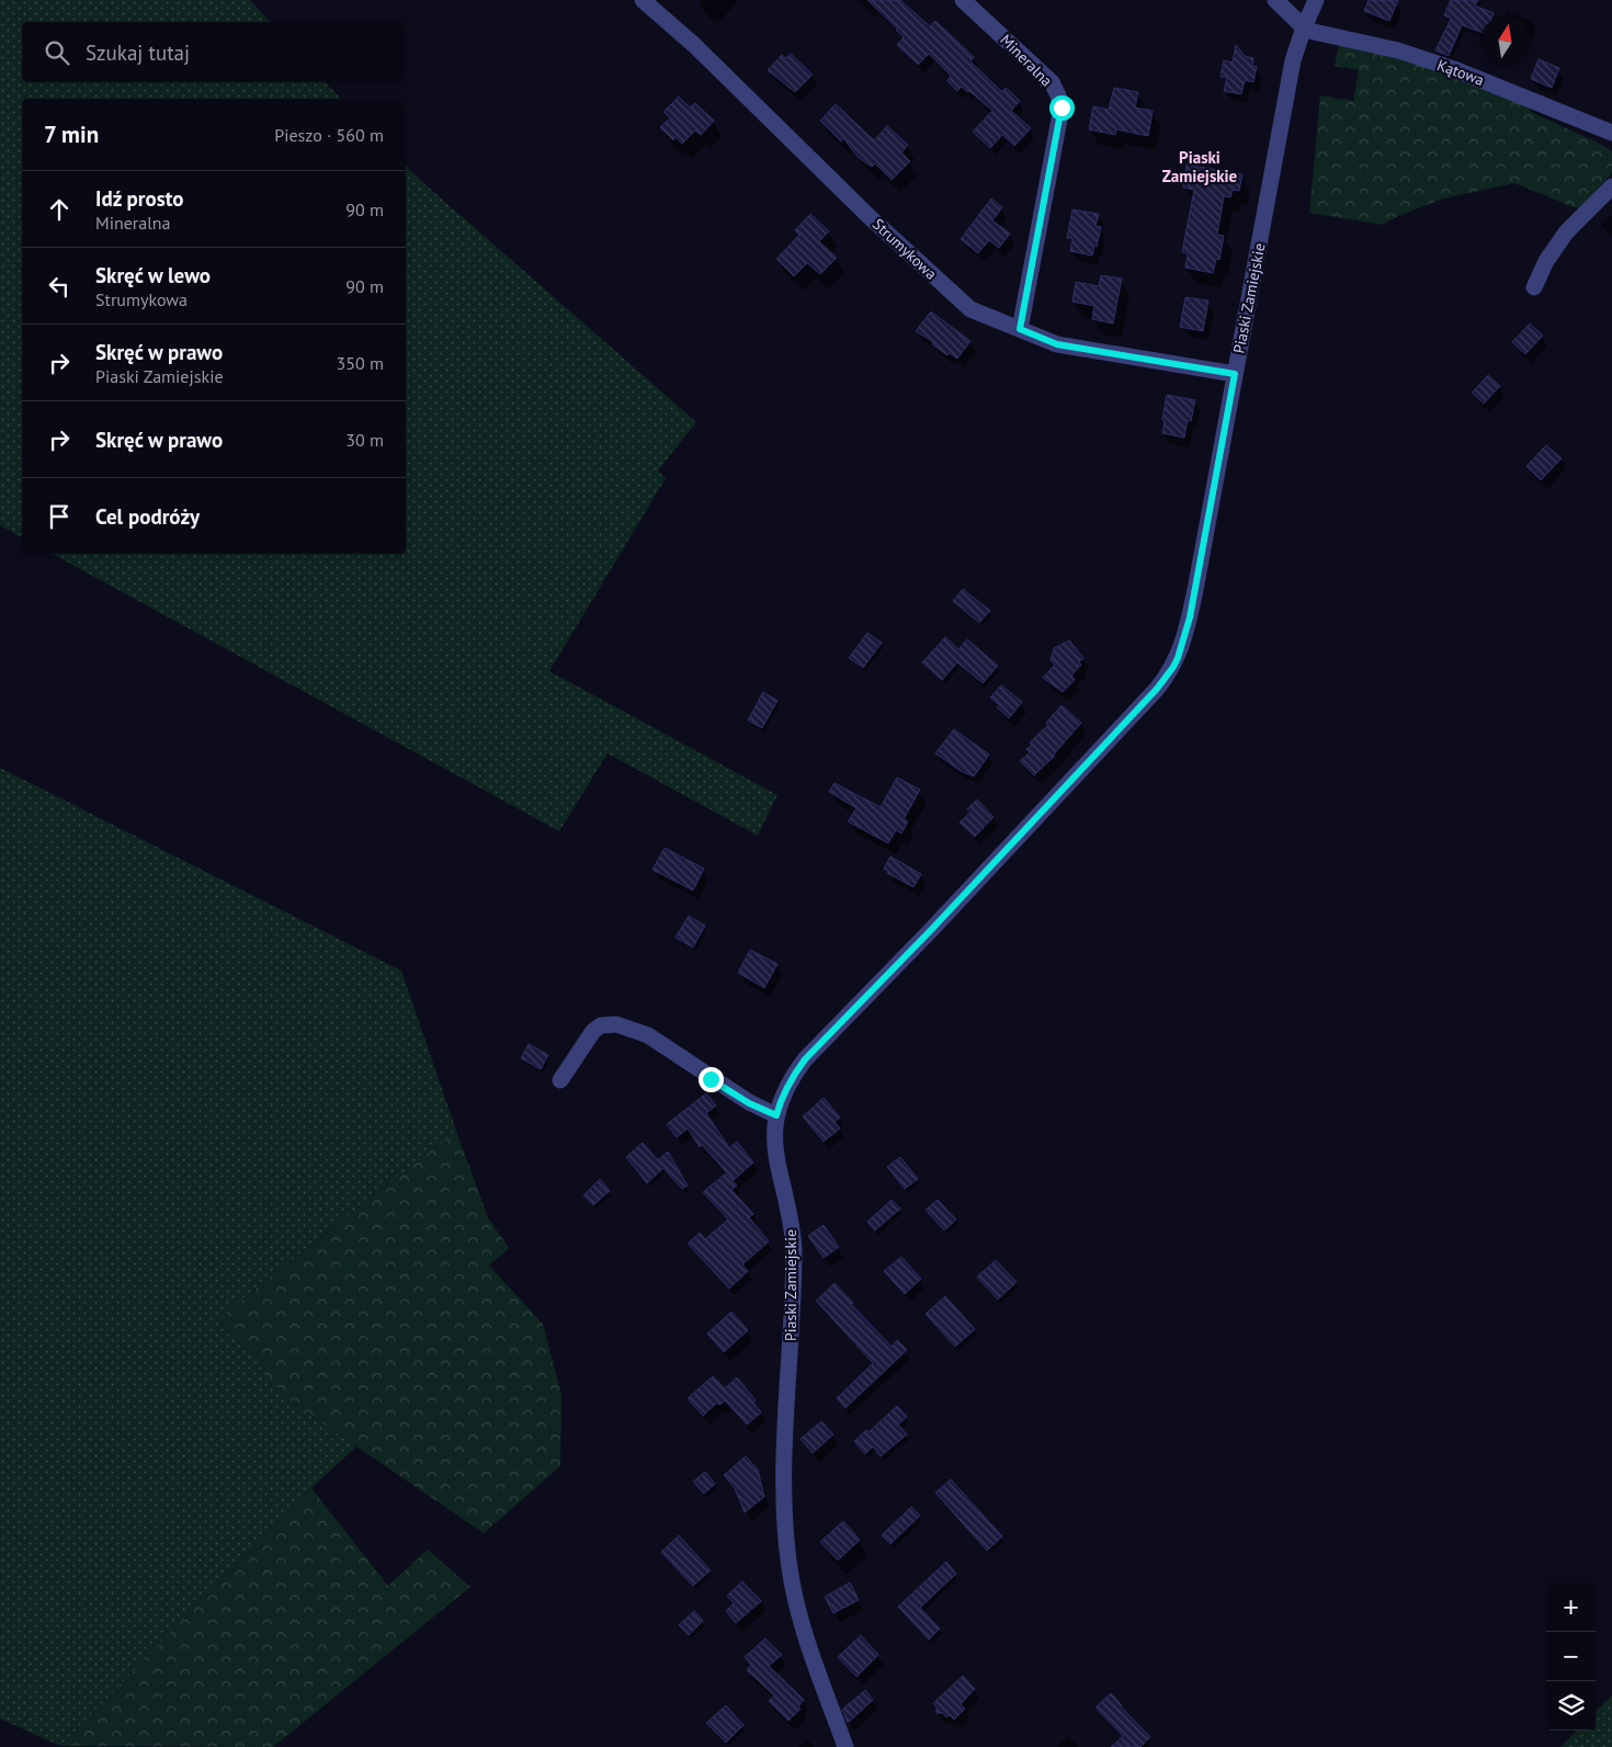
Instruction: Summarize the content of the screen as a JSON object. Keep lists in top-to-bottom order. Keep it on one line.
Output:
{"streets":{"street":["Mineralna","Kątowa","Strumykowa","Piaski Zamiejskie"]},"crossings":[["Mineralna","Strumykowa"],["Kątowa","Piaski Zamiejskie"],["Strumykowa","Piaski Zamiejskie"]],"districts":["Piaski Zamiejskie"],"north":"top","page":{"search":"Szukaj tutaj","heading":["7 min","Pieszo · 560 m"],"list":[["Idź prosto","Mineralna","90 m"],["Skręć w lewo","Strumykowa","90 m"],["Skręć w prawo","Piaski Zamiejskie","350 m"],["Skręć w prawo","30 m"],"Cel podróży"],"map_buttons":["+","−"]}}
